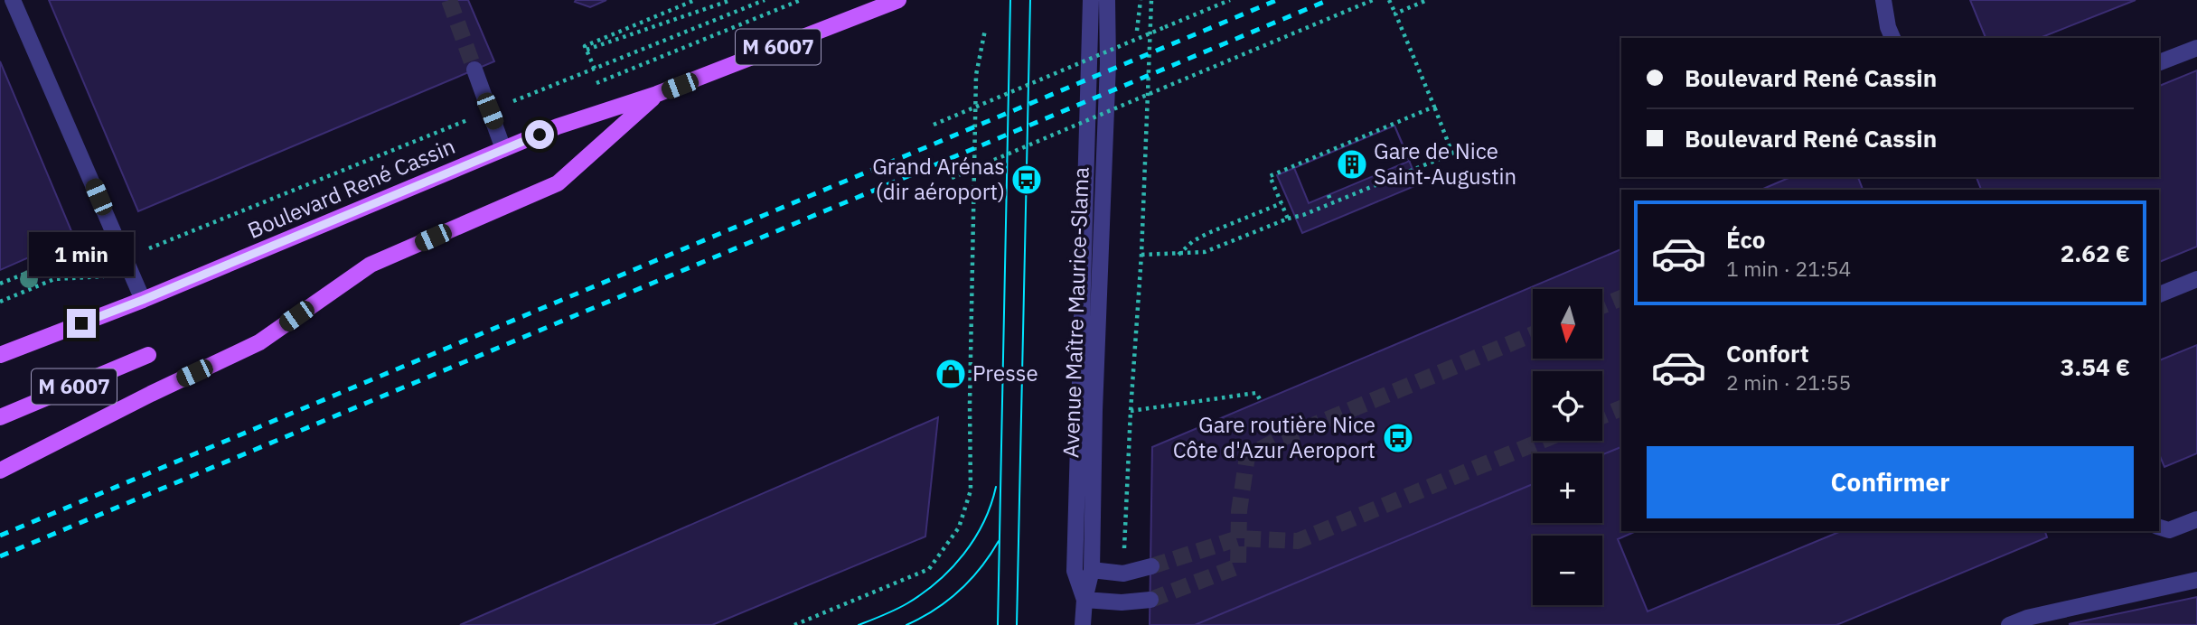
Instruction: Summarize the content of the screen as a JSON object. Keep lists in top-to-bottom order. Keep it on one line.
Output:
{"streets":{"main road":["M 6007","Boulevard René Cassin"],"street":["Avenue Maître Maurice-Slama"]},"places":{"building":["Gare de Nice Saint-Augustin"],"bus stop":["Grand Arénas (dir aéroport)","Gare routière Nice Côte d'Azur Aeroport"],"shop":["Presse"]},"north":"bottom","page":{"banner":["Boulevard René Cassin","Boulevard René Cassin"],"list":[{"name":"Éco","note":"1 min · 21:54","value":"2.62 €"},{"name":"Confort","note":"2 min · 21:55","value":"3.54 €"}],"bubble":"1 min","map_buttons":["+","−"],"buttons":"Confirmer"}}
